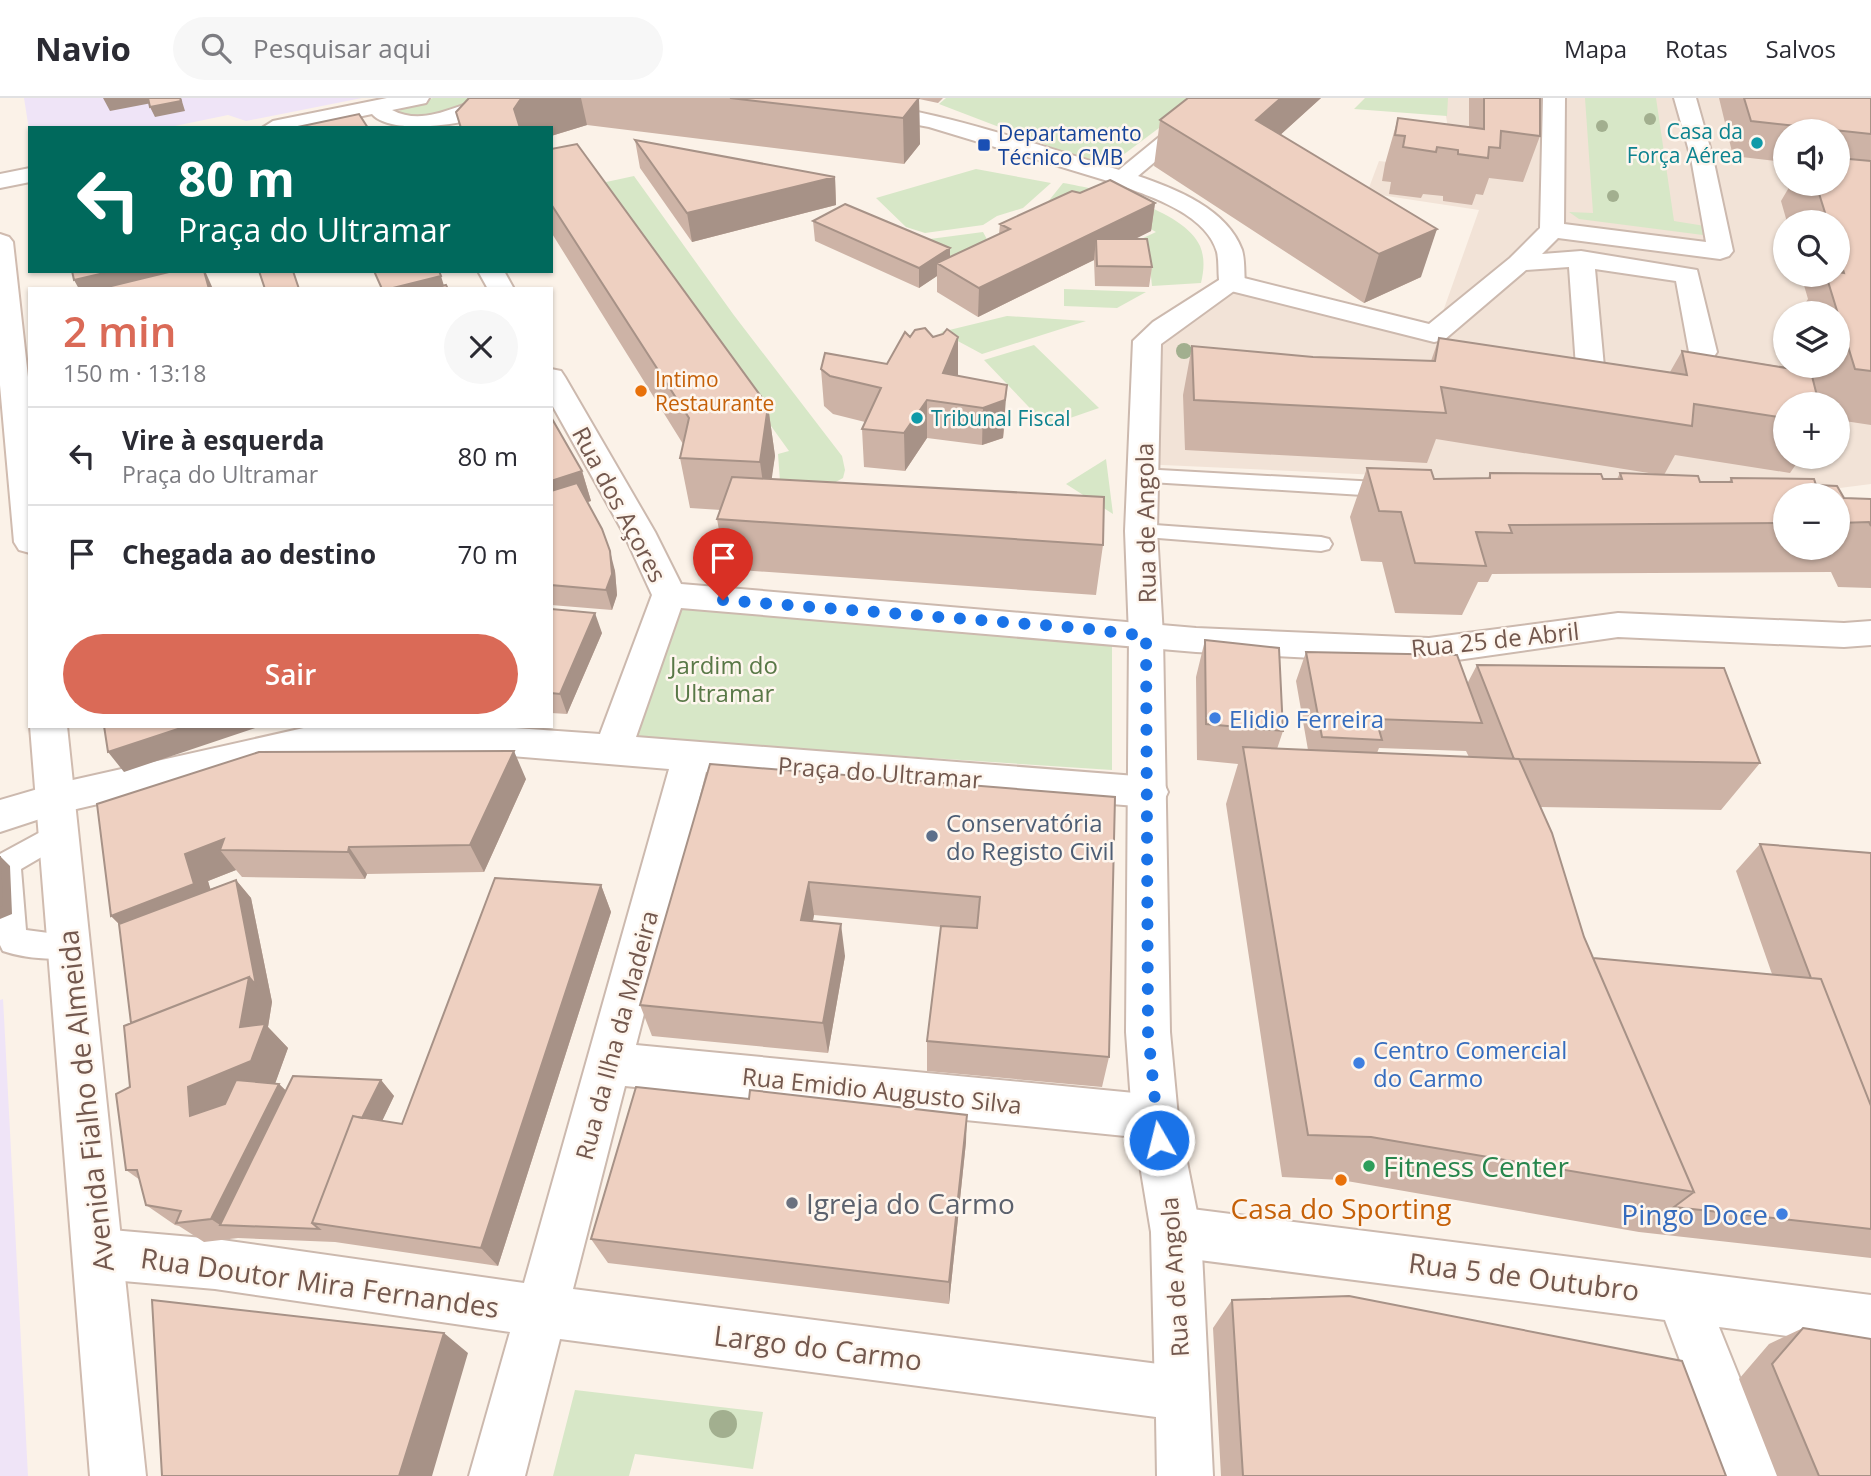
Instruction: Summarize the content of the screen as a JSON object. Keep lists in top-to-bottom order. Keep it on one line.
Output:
{"streets":{"street":["Rua dos Açores","Rua de Angola","Rua 25 de Abril","Praça do Ultramar","Rua da Ilha da Madeira","Rua Emidio Augusto Silva","Avenida Fialho de Almeida","Rua 5 de Outubro","Rua Doutor Mira Fernandes","Largo do Carmo"]},"crossings":[["Rua dos Açores","Praça do Ultramar"],["Rua de Angola","Rua 25 de Abril"],["Rua de Angola","Praça do Ultramar"],["Rua de Angola","Rua Emidio Augusto Silva"],["Rua de Angola","Rua 5 de Outubro"],["Rua de Angola","Largo do Carmo"],["Praça do Ultramar","Rua da Ilha da Madeira"],["Praça do Ultramar","Avenida Fialho de Almeida"],["Rua da Ilha da Madeira","Rua Emidio Augusto Silva"],["Rua da Ilha da Madeira","Rua Doutor Mira Fernandes"],["Rua da Ilha da Madeira","Largo do Carmo"],["Avenida Fialho de Almeida","Rua Doutor Mira Fernandes"],["Rua Doutor Mira Fernandes","Largo do Carmo"]],"parks":["Jardim do Ultramar"],"places":{"other":["Casa da Força Aérea","Intimo Restaurante","Tribunal Fiscal","Elidio Ferreira","Conservatória do Registo Civil","Centro Comercial do Carmo","Fitness Center","Casa do Sporting","Igreja do Carmo","Pingo Doce"],"transit":["Departamento Técnico CMB"]},"page":{"header":"Navio","search":"Pesquisar aqui","nav":["Mapa","Rotas","Salvos"],"map_buttons":["+","−"],"turn":["80 m","Praça do Ultramar"],"heading":["2 min","150 m · 13:18"],"list":[{"name":"Vire à esquerda","note":"Praça do Ultramar","value":"80 m"},{"name":"Chegada ao destino","value":"70 m"}],"buttons":"Sair"}}
